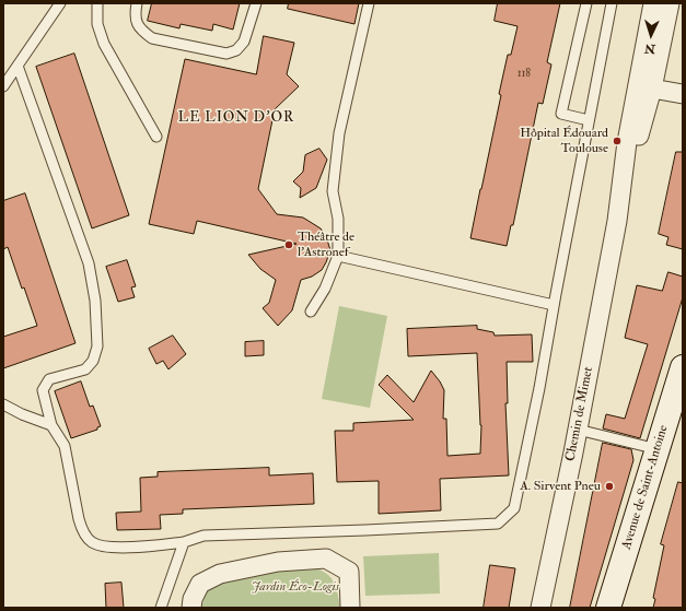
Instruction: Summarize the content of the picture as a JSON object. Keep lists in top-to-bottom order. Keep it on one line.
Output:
{"streets":{"main road":["Avenue de Saint-Antoine"],"street":["Chemin de Mimet"]},"districts":["LE LION D'OR"],"parks":["Jardin Éco-Logis"],"places":["Hôpital Édouard Toulouse","Théâtre de l'Astronef","A. Sirvent Pneu"],"house_numbers":["118"],"north":"bottom"}
